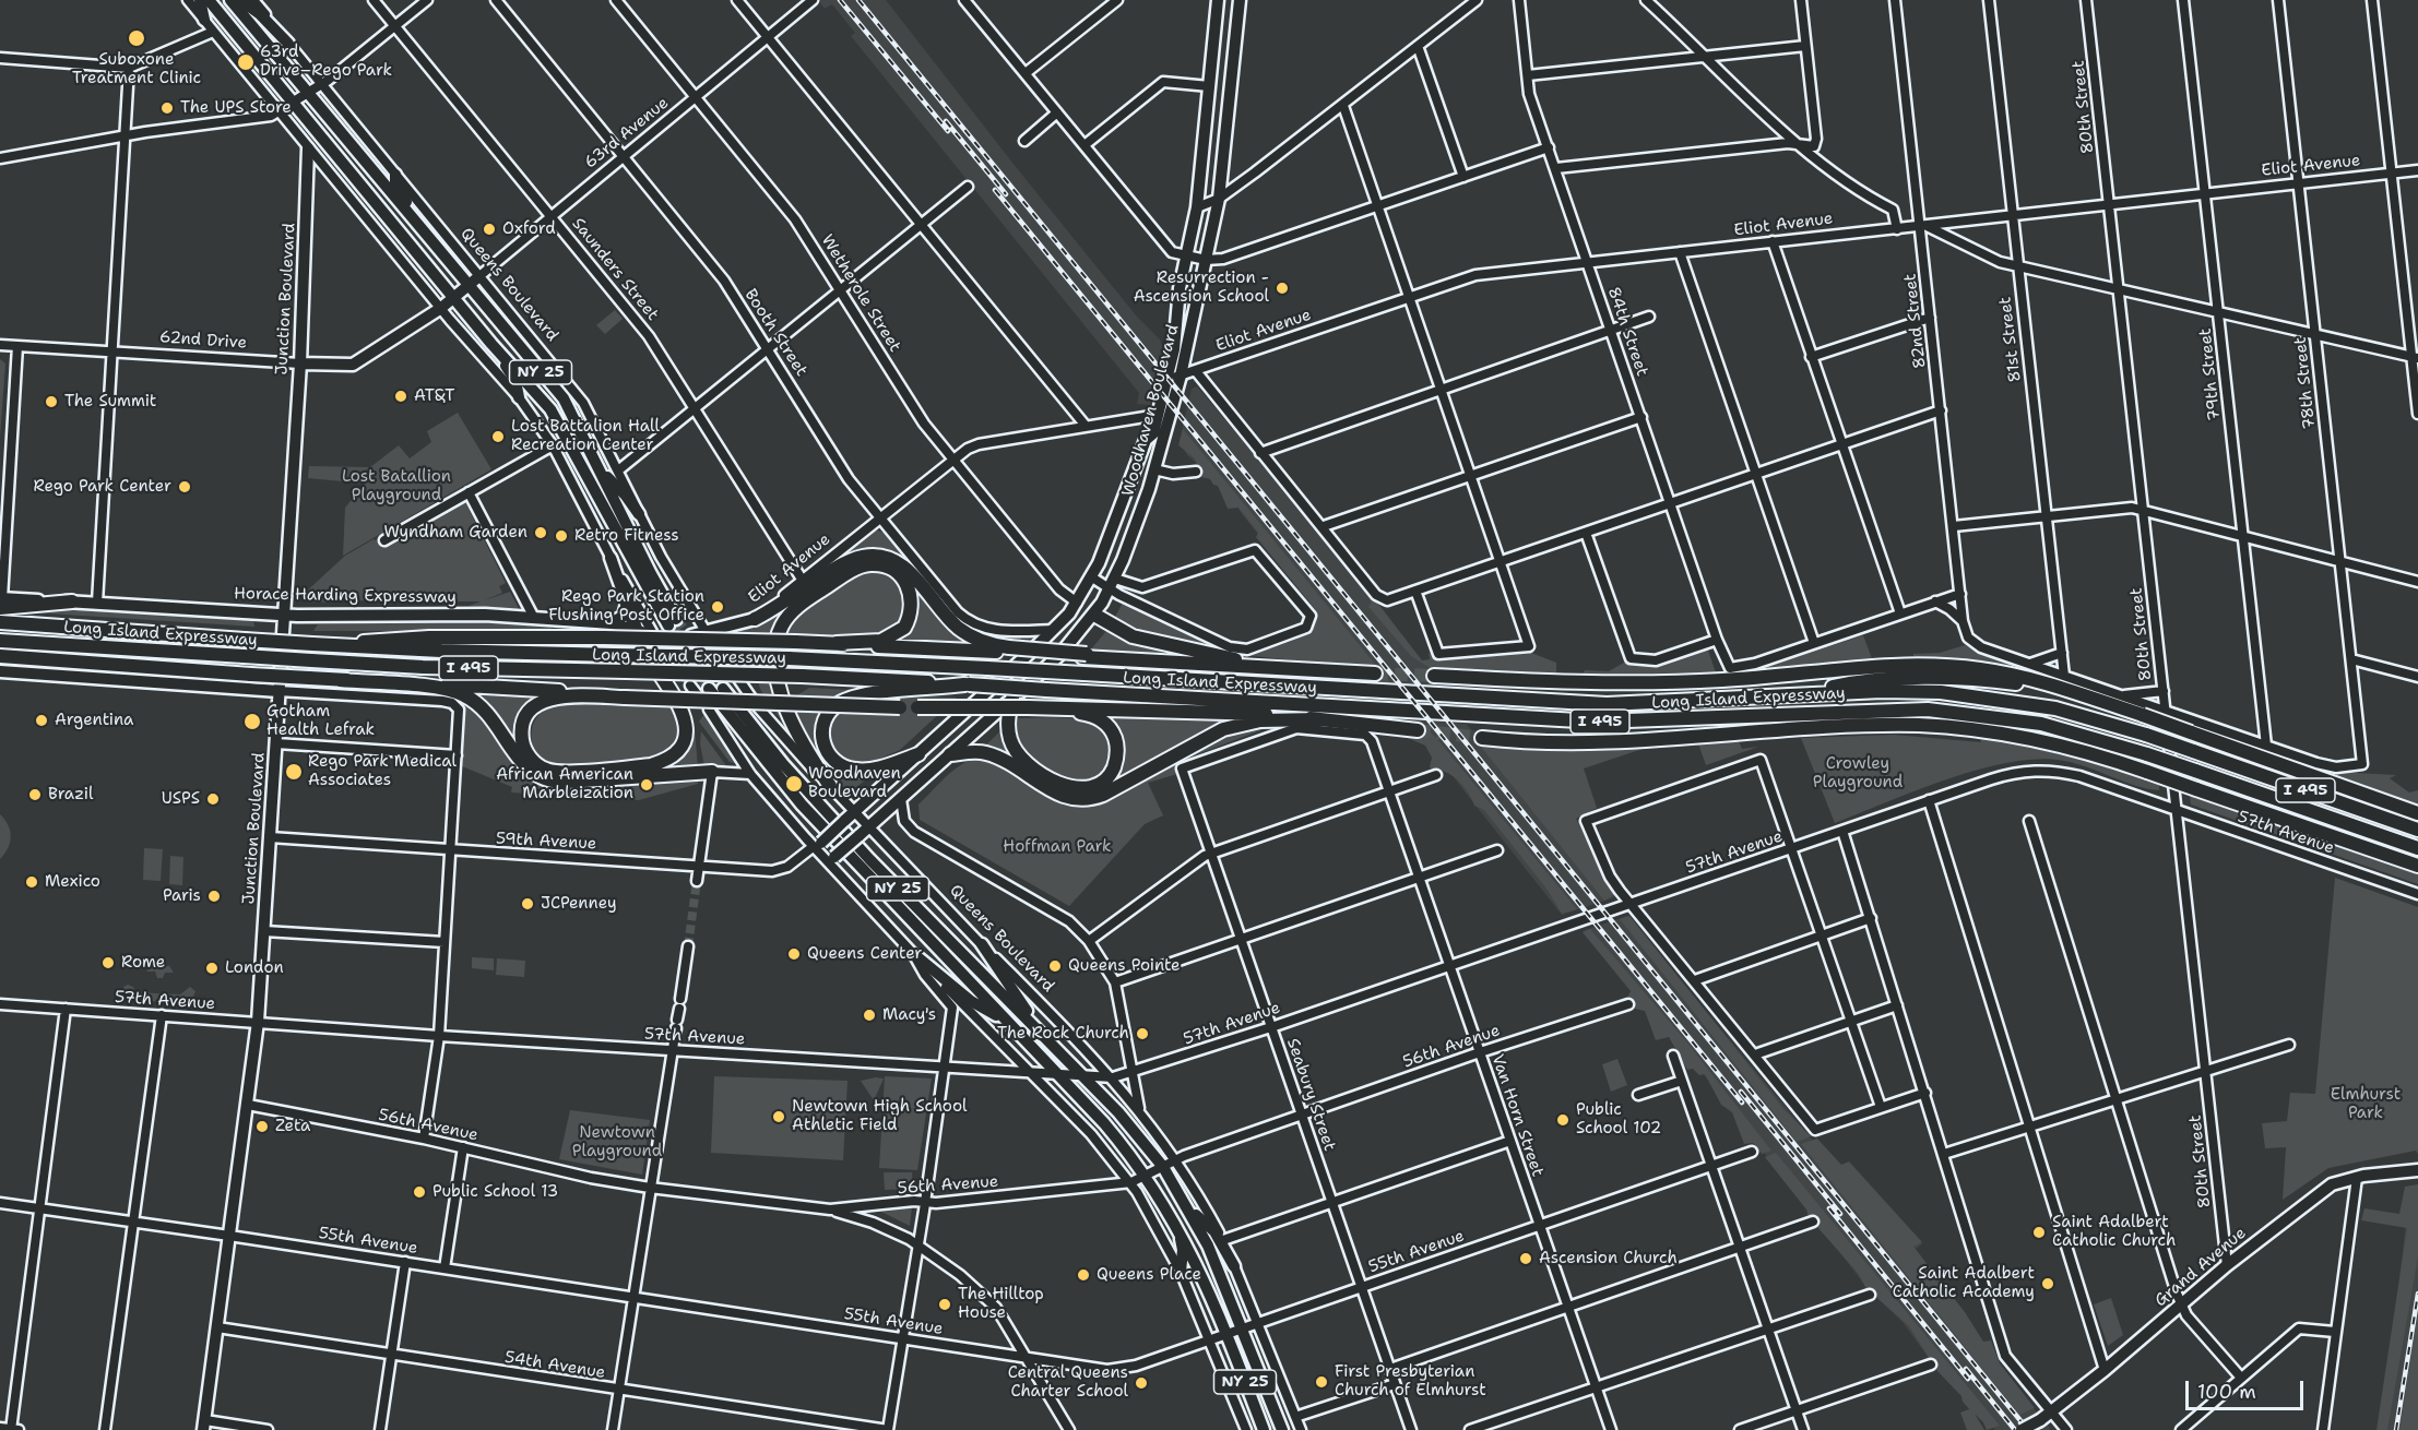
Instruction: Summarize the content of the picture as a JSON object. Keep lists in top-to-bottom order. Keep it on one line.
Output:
{"streets":{"highway":["Long Island Expressway","I 495"],"main road":["63rd Avenue","Eliot Avenue","Queens Boulevard","Junction Boulevard","62nd Drive","NY 25","Woodhaven Boulevard","Horace Harding Expressway","Grand Avenue"],"street":["80th Street","Saunders Street","Wetherole Street","82nd Street","84th Street","Booth Street","81st Street","79th Street","78th Street","57th Avenue","59th Avenue","56th Avenue","Seabury Street","Van Horn Street","55th Avenue","54th Avenue"]},"crossings":[["80th Street","Eliot Avenue"],["80th Street","57th Avenue"],["80th Street","Grand Avenue"],["63rd Avenue","Saunders Street"],["63rd Avenue","Queens Boulevard"],["63rd Avenue","Wetherole Street"],["63rd Avenue","Booth Street"],["63rd Avenue","62nd Drive"],["Eliot Avenue","Saunders Street"],["Eliot Avenue","Queens Boulevard"],["Eliot Avenue","Wetherole Street"],["Eliot Avenue","82nd Street"],["Eliot Avenue","84th Street"],["Eliot Avenue","Booth Street"],["Eliot Avenue","81st Street"],["Eliot Avenue","79th Street"],["Eliot Avenue","78th Street"],["Eliot Avenue","Woodhaven Boulevard"],["Eliot Avenue","Horace Harding Expressway"],["Queens Boulevard","62nd Drive"],["Queens Boulevard","Woodhaven Boulevard"],["Queens Boulevard","57th Avenue"],["Queens Boulevard","56th Avenue"],["Queens Boulevard","55th Avenue"],["Wetherole Street","Woodhaven Boulevard"],["Junction Boulevard","62nd Drive"],["Junction Boulevard","Horace Harding Expressway"],["Junction Boulevard","57th Avenue"],["Junction Boulevard","59th Avenue"],["Junction Boulevard","56th Avenue"],["Junction Boulevard","55th Avenue"],["Junction Boulevard","54th Avenue"],["Booth Street","Woodhaven Boulevard"],["NY 25","57th Avenue"],["NY 25","56th Avenue"],["NY 25","55th Avenue"],["79th Street","78th Street"],["Woodhaven Boulevard","59th Avenue"],["57th Avenue","Seabury Street"],["57th Avenue","Van Horn Street"],["56th Avenue","Seabury Street"],["56th Avenue","Van Horn Street"],["Seabury Street","Van Horn Street"],["Seabury Street","55th Avenue"],["Van Horn Street","55th Avenue"]],"parks":["Lost Batallion Playground","Crowley Playground","Hoffman Park","Elmhurst Park","Newtown Playground"],"places":["Suboxone Treatment Clinic","63rd Drive–Rego Park","The UPS Store","Oxford","Resurrection - Ascension School","AT&T","The Summit","Lost Battalion Hall Recreation Center","Rego Park Center","Wyndham Garden","Retro Fitness","Rego Park Station Flushing Post Office","Argentina","Gotham Health Lefrak","Rego Park Medical Associates","Woodhaven Boulevard","African American Marbleization","Brazil","USPS","Mexico","Paris","JCPenney","Queens Center","Rome","Queens Pointe","London","Macy's","The Rock Church","Newtown High School Athletic Field","Public School 102","Zeta","Public School 13","Saint Adalbert Catholic Church","Ascension Church","Queens Place","Saint Adalbert Catholic Academy","The Hilltop House","First Presbyterian Church of Elmhurst","Central Queens Charter School"],"scale_bar":"100 m"}
